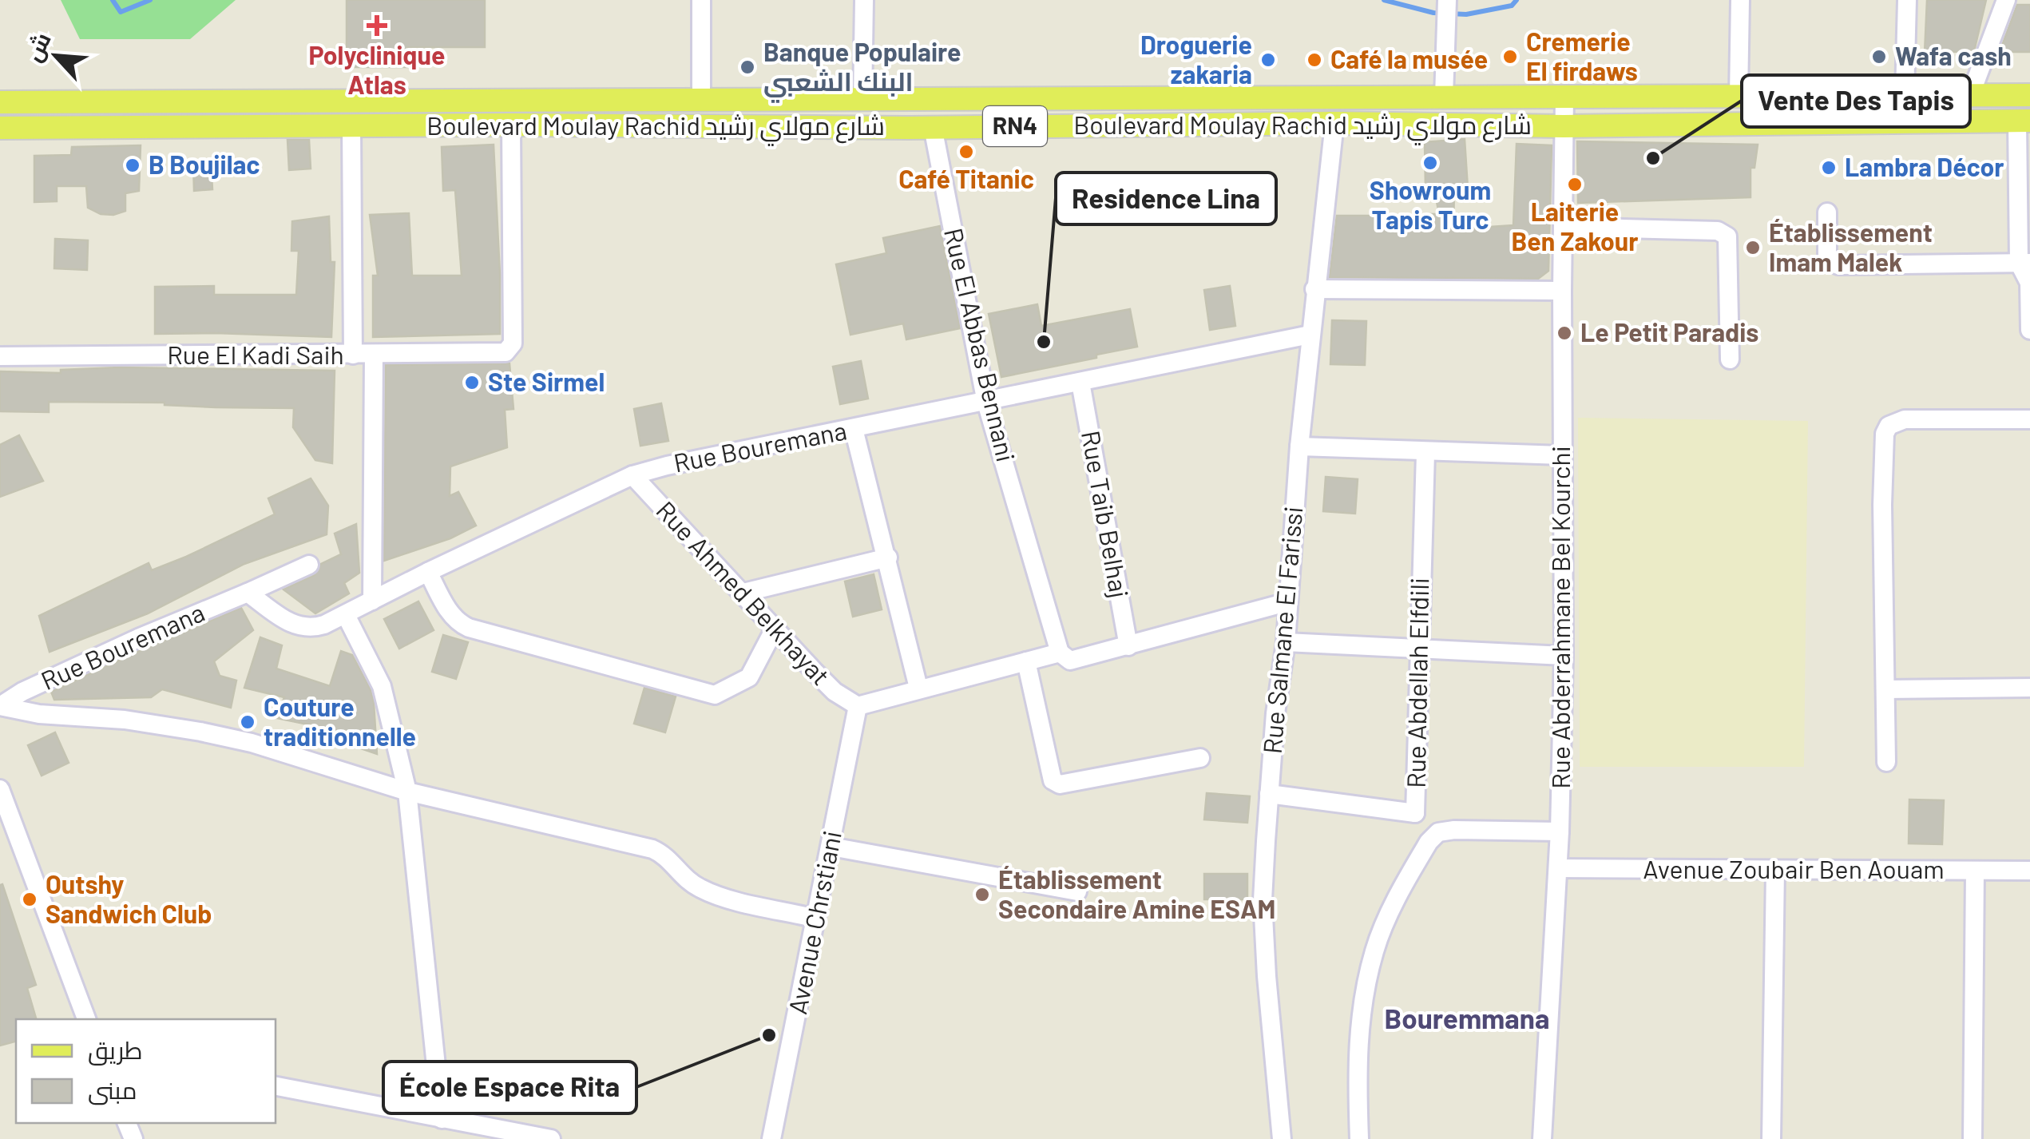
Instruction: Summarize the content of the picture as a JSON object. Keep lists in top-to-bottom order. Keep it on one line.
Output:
{"streets":{"main road":["Boulevard Moulay Rachid شارع مولاي رشيد","RN4"],"street":["Rue El Abbas Bennani","Rue El Kadi Saih","Rue Bouremana","Rue Taib Belhaj","Rue Ahmed Belkhayat","Rue Abderrahmane Bel Kourchi","Rue Salmane El Farissi","Rue Abdellah Elfdili","Avenue Zoubair Ben Aouam","Avenue Chrstiani"]},"crossings":[["Boulevard Moulay Rachid شارع مولاي رشيد","Rue El Abbas Bennani"],["Boulevard Moulay Rachid شارع مولاي رشيد","Rue El Kadi Saih"],["Boulevard Moulay Rachid شارع مولاي رشيد","Rue Abderrahmane Bel Kourchi"],["Boulevard Moulay Rachid شارع مولاي رشيد","Rue Salmane El Farissi"],["Rue El Abbas Bennani","Rue Bouremana"],["Rue Bouremana","Rue Taib Belhaj"],["Rue Bouremana","Rue Ahmed Belkhayat"],["Rue Bouremana","Rue Salmane El Farissi"],["Rue Ahmed Belkhayat","Avenue Chrstiani"],["Rue Abderrahmane Bel Kourchi","Avenue Zoubair Ben Aouam"],["Rue Salmane El Farissi","Rue Abdellah Elfdili"]],"districts":["Bouremmana"],"places":{"health":["Polyclinique Atlas"],"other":["Cremerie El firdaws","Wafa cash","Droguerie zakaria","Café la musée","Banque Populaire البنك الشعبي","Café Titanic","Vente Des Tapis","Showroum Tapis Turc","B Boujilac","Lambra Décor","Laiterie Ben Zakour","Établissement Imam Malek","Le Petit Paradis","Residence Lina","Ste Sirmel","Couture traditionnelle","Établissement Secondaire Amine ESAM","Outshy Sandwich Club","École Espace Rita"]},"legend":["طريق","مبنى"],"north":"top left"}
